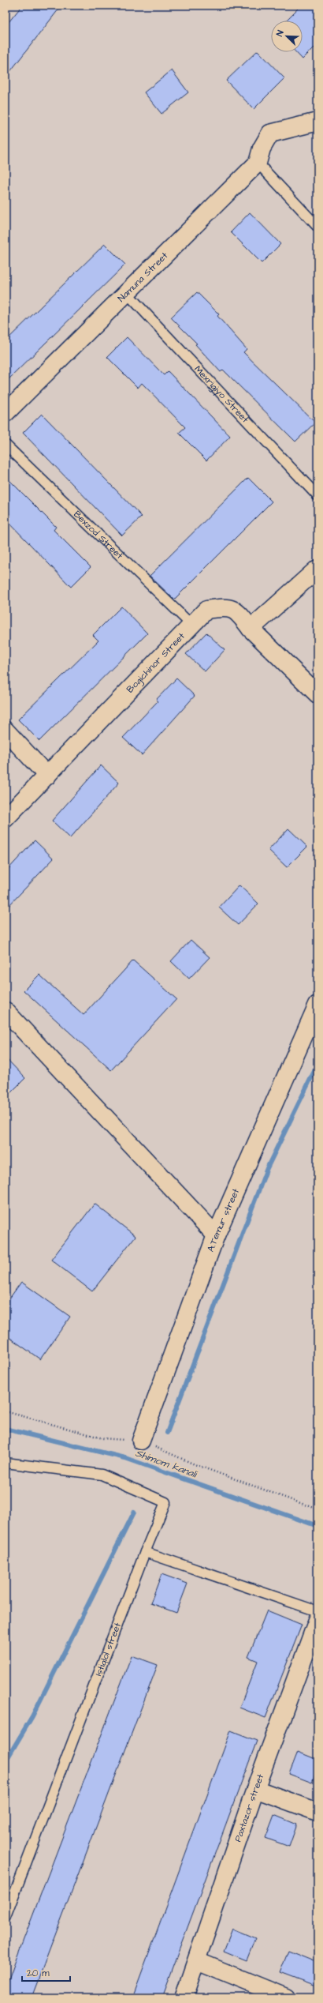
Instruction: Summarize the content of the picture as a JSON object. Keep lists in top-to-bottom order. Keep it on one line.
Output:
{"streets":{"street":["Namuna Street","Bogichinor Street","A.Temur street","Paxtazor street"],"lane":["Mexrigiyo Street","Bexzod Street","Istiqlol street"]},"crossings":[["Namuna Street","Mexrigiyo Street"],["Bexzod Street","Bogichinor Street"]],"water":["Shimom kanali"],"scale_bar":"20 m","north":"top left"}
